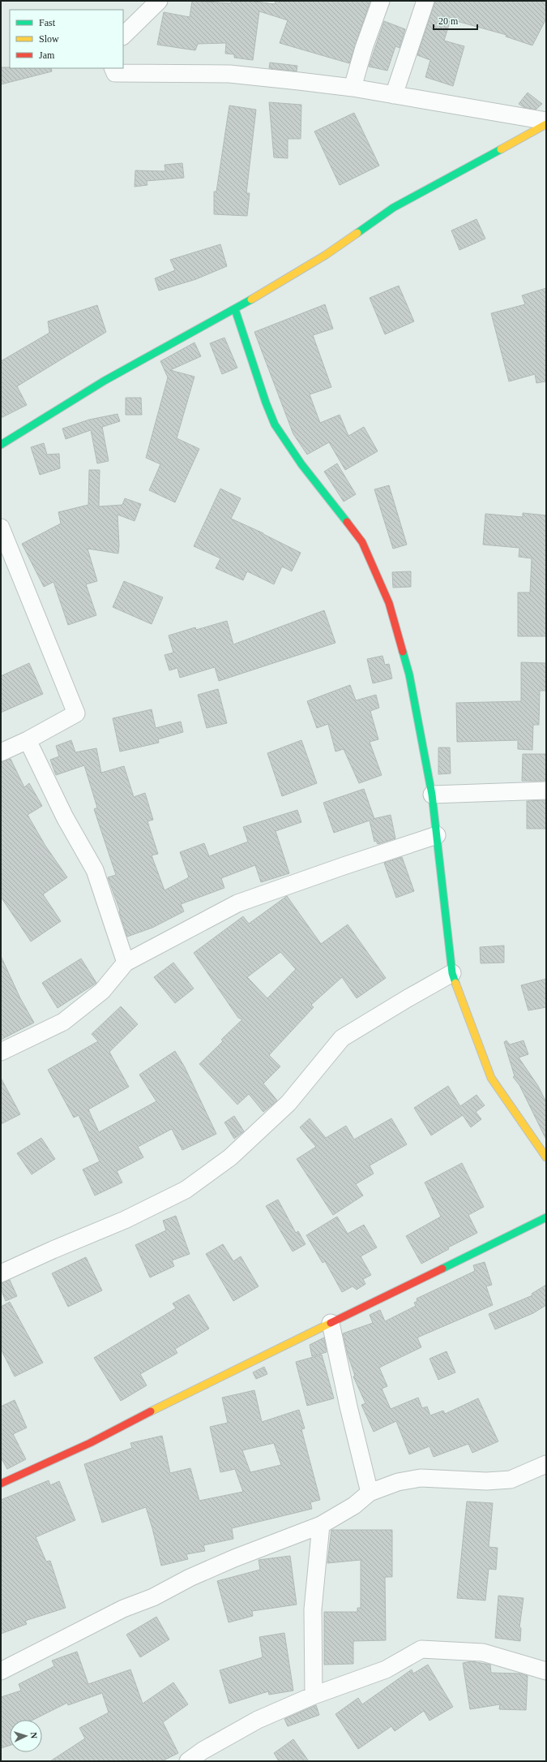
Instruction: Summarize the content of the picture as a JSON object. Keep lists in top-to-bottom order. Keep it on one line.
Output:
{"legend":["Fast","Slow","Jam"],"scale_bar":"20 m","north":"right"}
